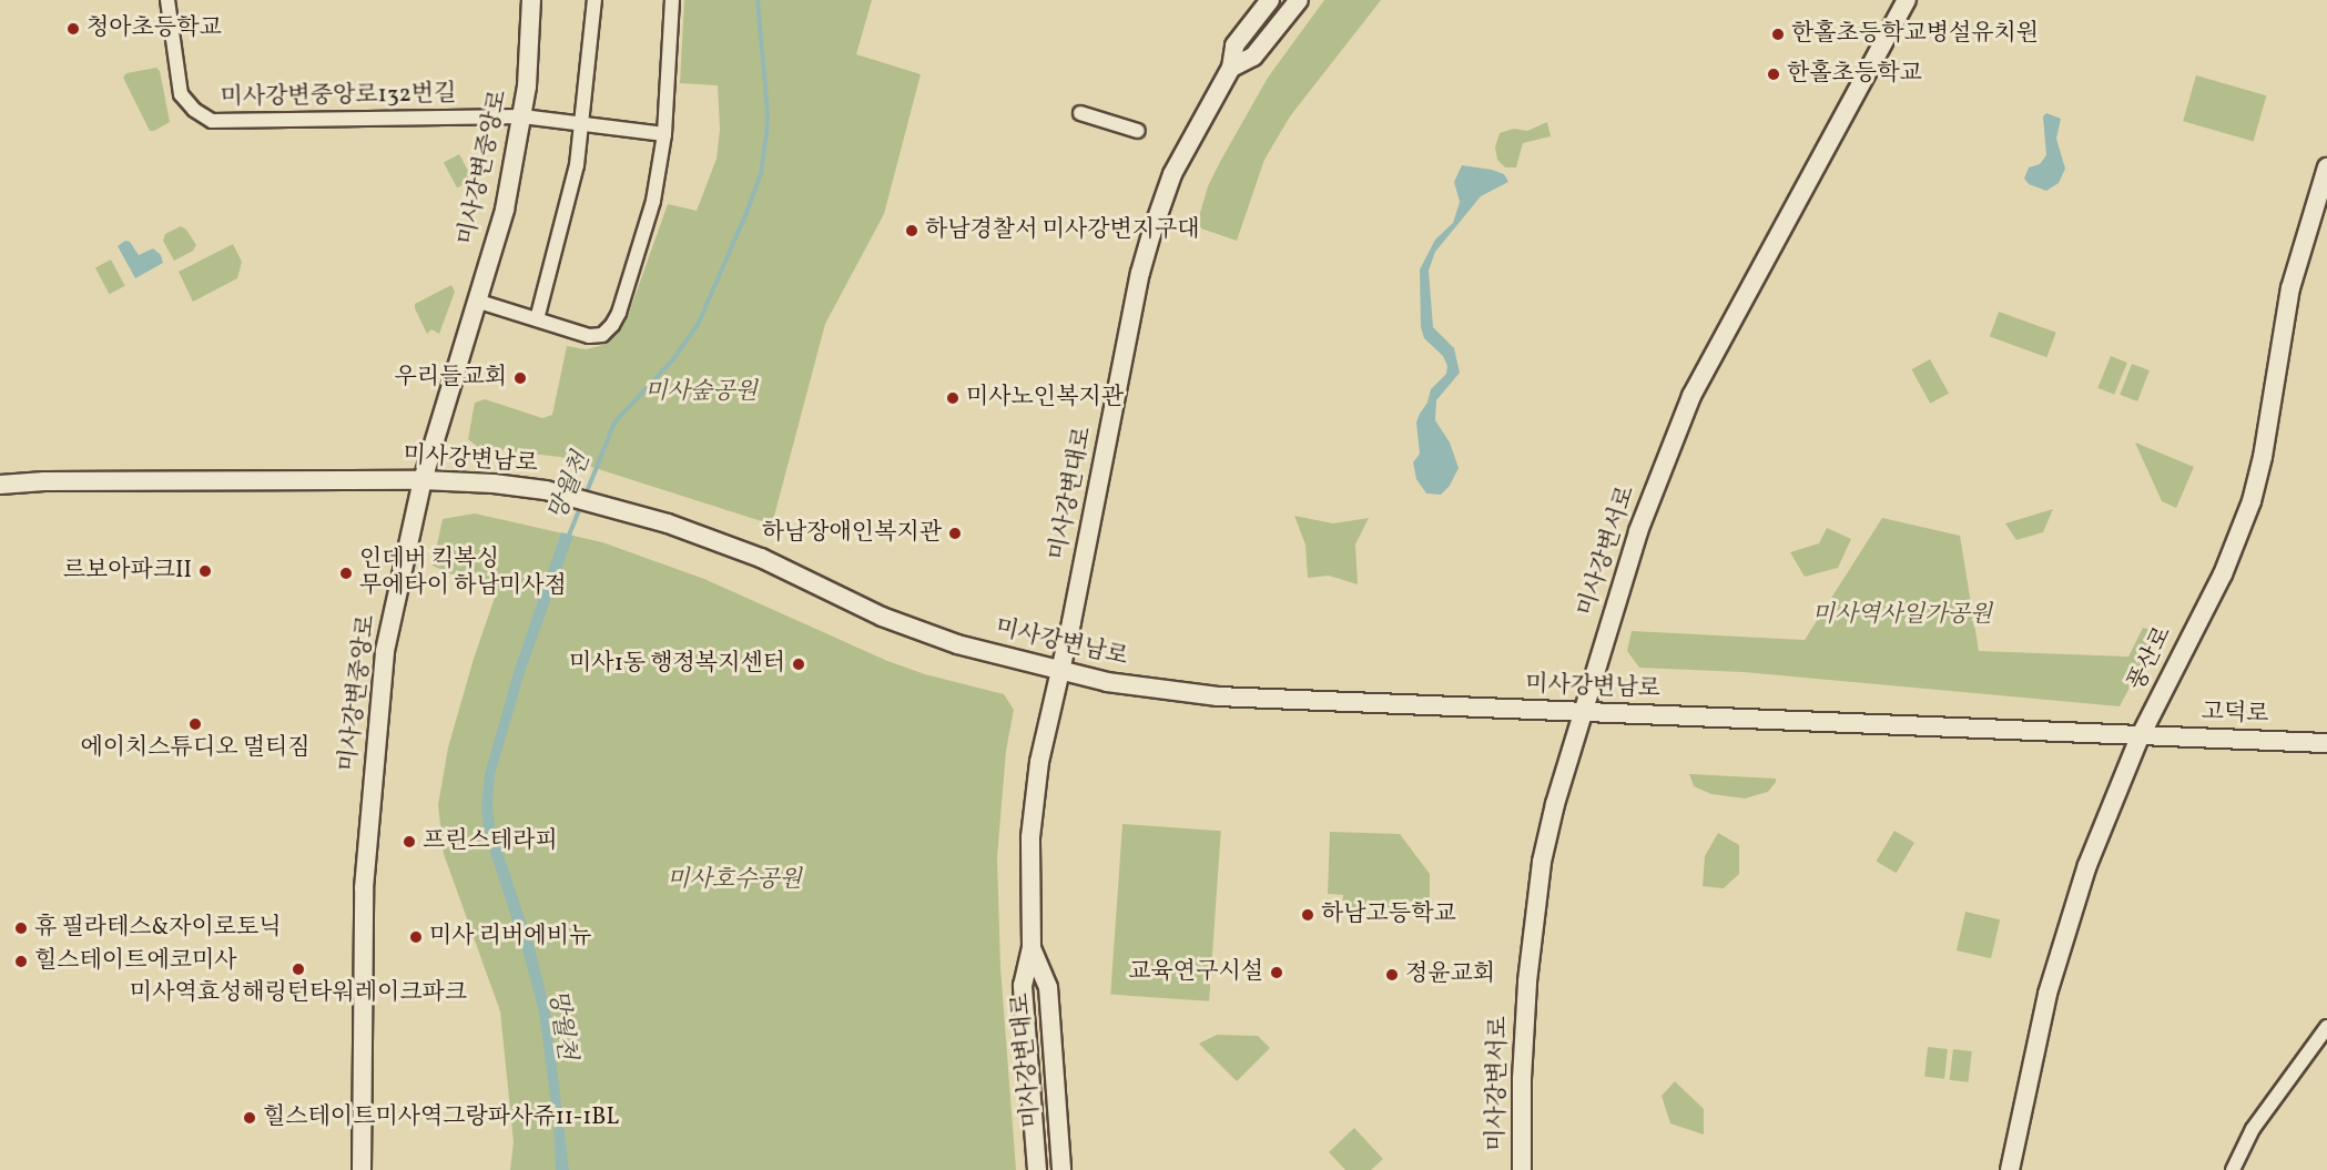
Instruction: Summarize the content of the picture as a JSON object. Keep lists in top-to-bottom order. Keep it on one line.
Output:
{"streets":{"main road":["미사강변중앙로","미사강변남로","미사강변대로","미사강변서로","풍산로","고덕로"],"street":["미사강변중앙로132번길"]},"crossings":[["미사강변중앙로132번길","미사강변중앙로"],["미사강변중앙로","미사강변남로"],["미사강변남로","미사강변대로"],["미사강변남로","미사강변서로"],["미사강변남로","풍산로"],["미사강변남로","고덕로"],["풍산로","고덕로"]],"water":["망월천"],"parks":["미사숲공원","미사역사일가공원","미사호수공원"],"places":["청아초등학교","한홀초등학교병설유치원","한홀초등학교","하남경찰서 미사강변지구대","우리들교회","미사노인복지관","하남장애인복지관","르보아파크II","인데버 킥복싱 무에타이 하남미사점","미사1동 행정복지센터","에이치스튜디오 멀티짐","프린스테라피","하남고등학교","휴 필라테스&자이로토닉","미사 리버에비뉴","힐스테이트에코미사","미사역효성해링턴타워레이크파크","교육연구시설","정윤교회","힐스테이트미사역그랑파사쥬11-1BL"]}
